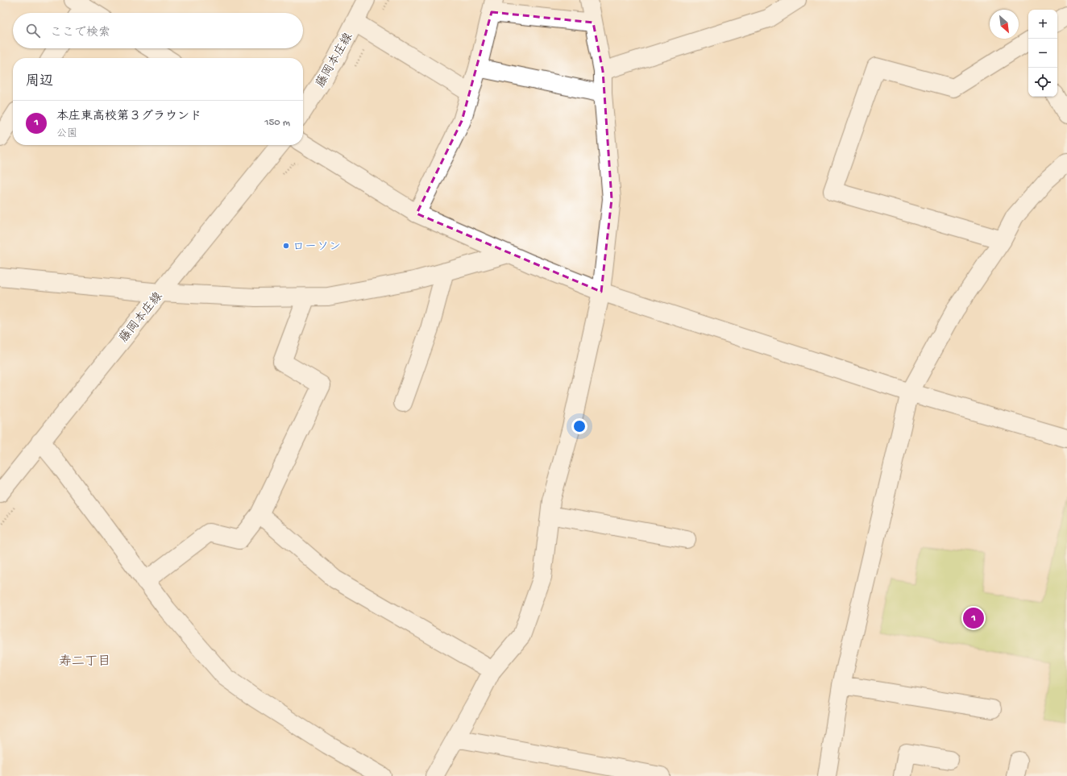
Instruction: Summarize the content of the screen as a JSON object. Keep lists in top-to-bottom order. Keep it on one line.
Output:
{"streets":{"street":["藤岡本庄線"]},"districts":["寿二丁目"],"places":["ローソン"],"north":"bottom right","page":{"map_buttons":["+","−"],"search":"ここで検索","heading":"周辺","list":[{"mark":"1","name":"本庄東高校第３グラウンド","note":"公園","value":"150 m"}],"pins":"1"}}
